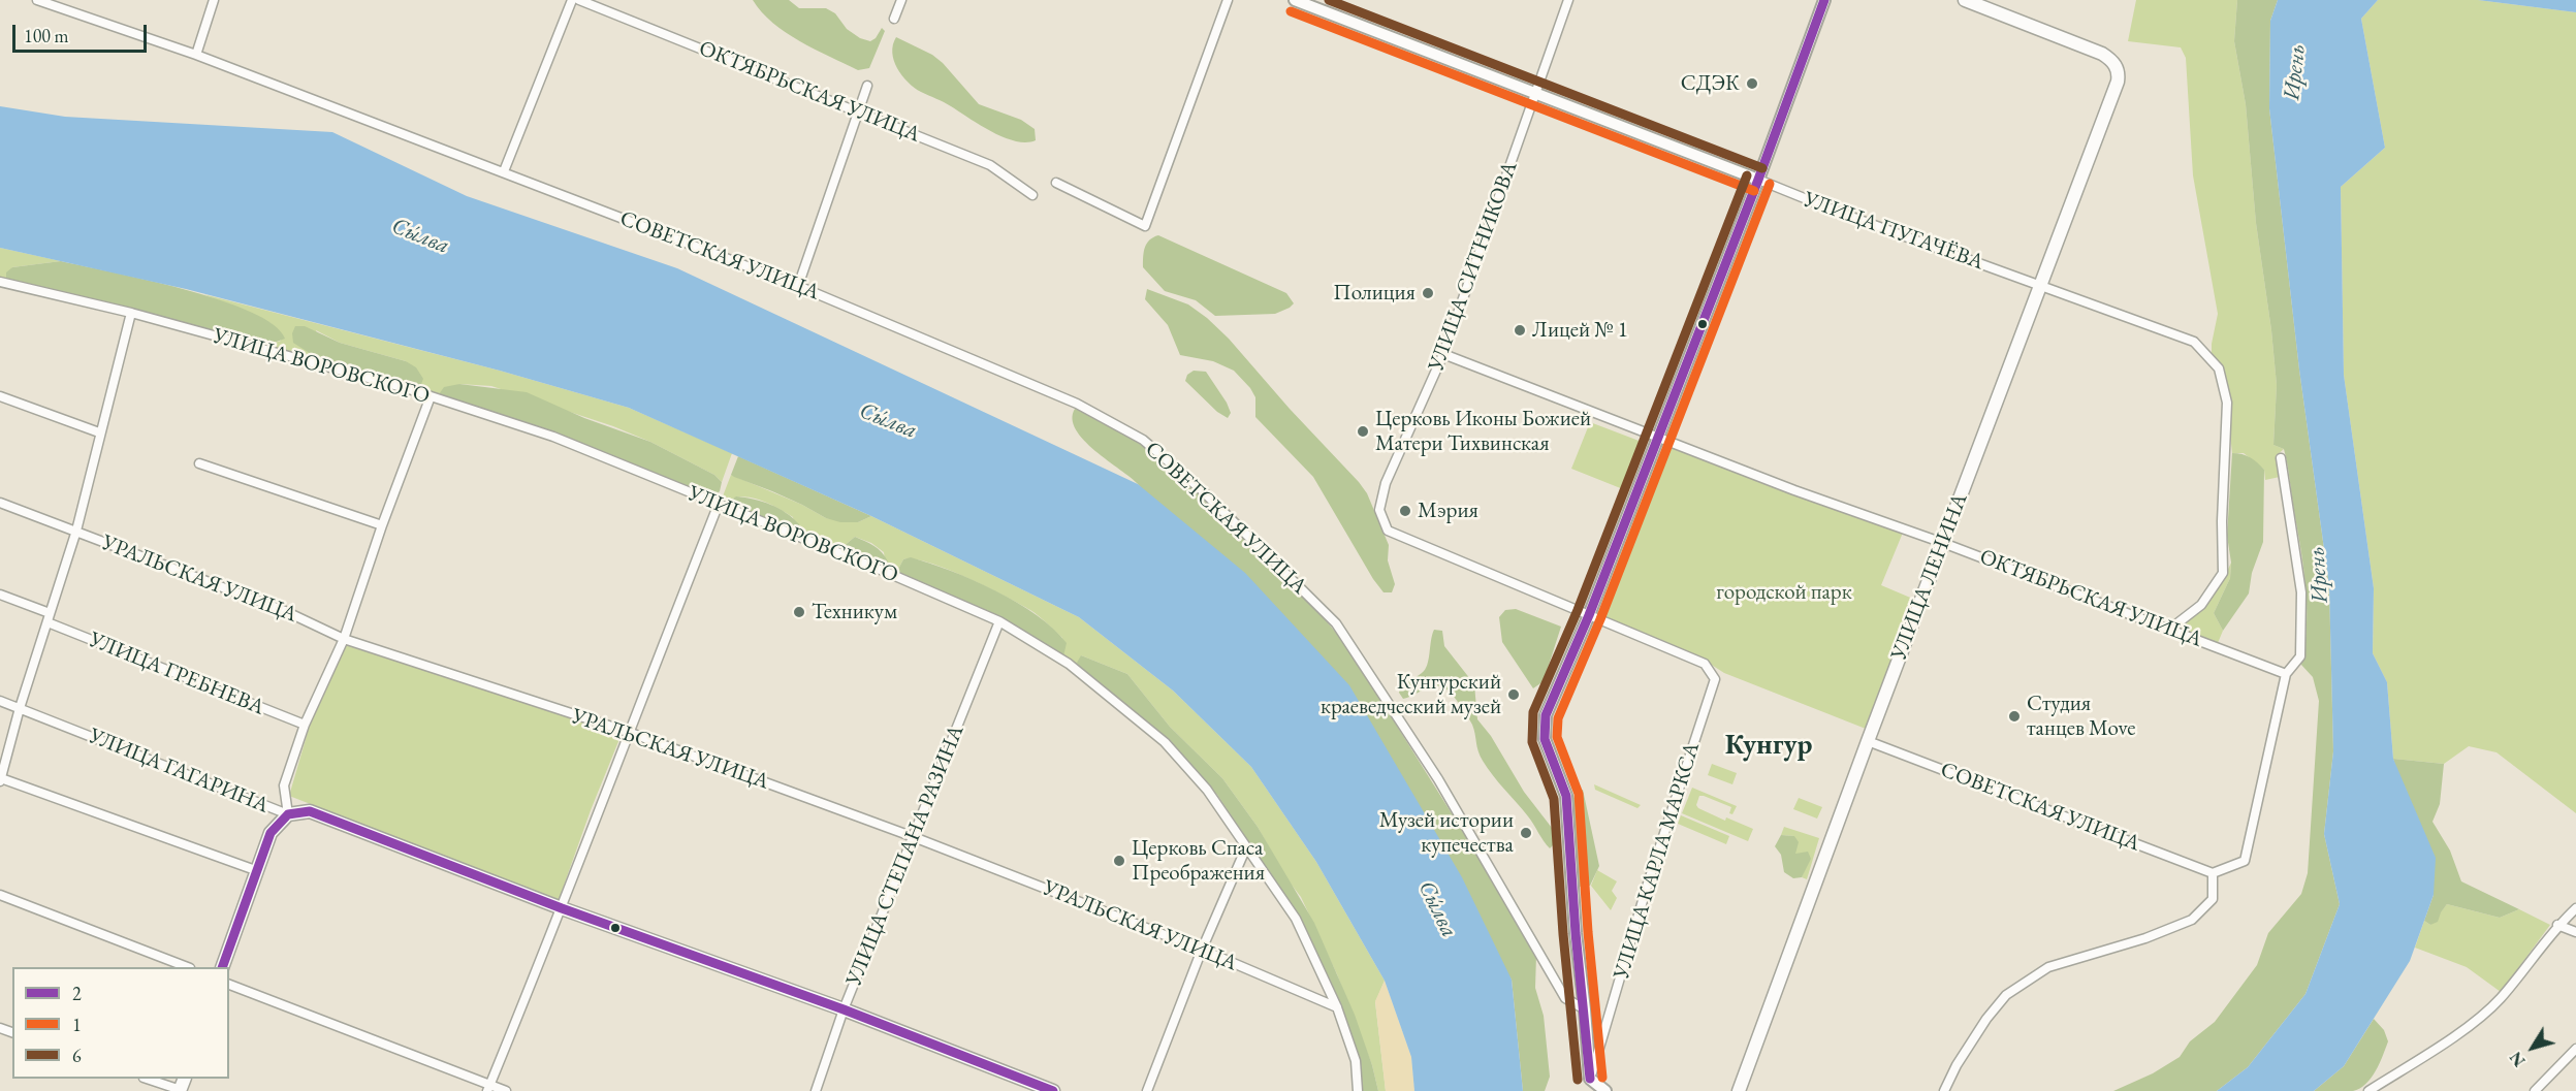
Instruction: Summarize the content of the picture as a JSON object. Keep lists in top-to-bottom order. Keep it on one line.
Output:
{"streets":{"main road":["УЛИЦА ЛЕНИНА","УЛИЦА ГАГАРИНА"],"street":["ОКТЯБРЬСКАЯ УЛИЦА","УЛИЦА ПУГАЧЁВА","СОВЕТСКАЯ УЛИЦА","УЛИЦА СИТНИКОВА","УЛИЦА ВОРОВСКОГО","УРАЛЬСКАЯ УЛИЦА","УЛИЦА ГРЕБНЕВА","УЛИЦА СТЕПАНА РАЗИНА","УЛИЦА КАРЛА МАРКСА"]},"crossings":[["ОКТЯБРЬСКАЯ УЛИЦА","УЛИЦА ПУГАЧЁВА"],["ОКТЯБРЬСКАЯ УЛИЦА","УЛИЦА СИТНИКОВА"],["ОКТЯБРЬСКАЯ УЛИЦА","УЛИЦА ЛЕНИНА"],["УЛИЦА ПУГАЧЁВА","УЛИЦА СИТНИКОВА"],["УЛИЦА ПУГАЧЁВА","УЛИЦА ЛЕНИНА"],["СОВЕТСКАЯ УЛИЦА","УЛИЦА ЛЕНИНА"],["УЛИЦА СИТНИКОВА","УЛИЦА КАРЛА МАРКСА"],["УЛИЦА ВОРОВСКОГО","УРАЛЬСКАЯ УЛИЦА"],["УЛИЦА ВОРОВСКОГО","УЛИЦА СТЕПАНА РАЗИНА"],["УРАЛЬСКАЯ УЛИЦА","УЛИЦА СТЕПАНА РАЗИНА"],["УЛИЦА ГАГАРИНА","УЛИЦА СТЕПАНА РАЗИНА"]],"districts":["Кунгур"],"water":["Ирень","Сы́лва"],"parks":["городской парк"],"places":["СДЭК","Полиция","Лицей № 1","Церковь Иконы Божией Матери Тихвинская","Мэрия","Техникум","Кунгурский краеведческий музей","Студия танцев Move","Музей истории купечества","Церковь Спаса Преображения"],"lines":["transit line 2","transit line 6","transit line 1"],"legend":["2","1","6"],"scale_bar":"100 m","north":"bottom left"}
